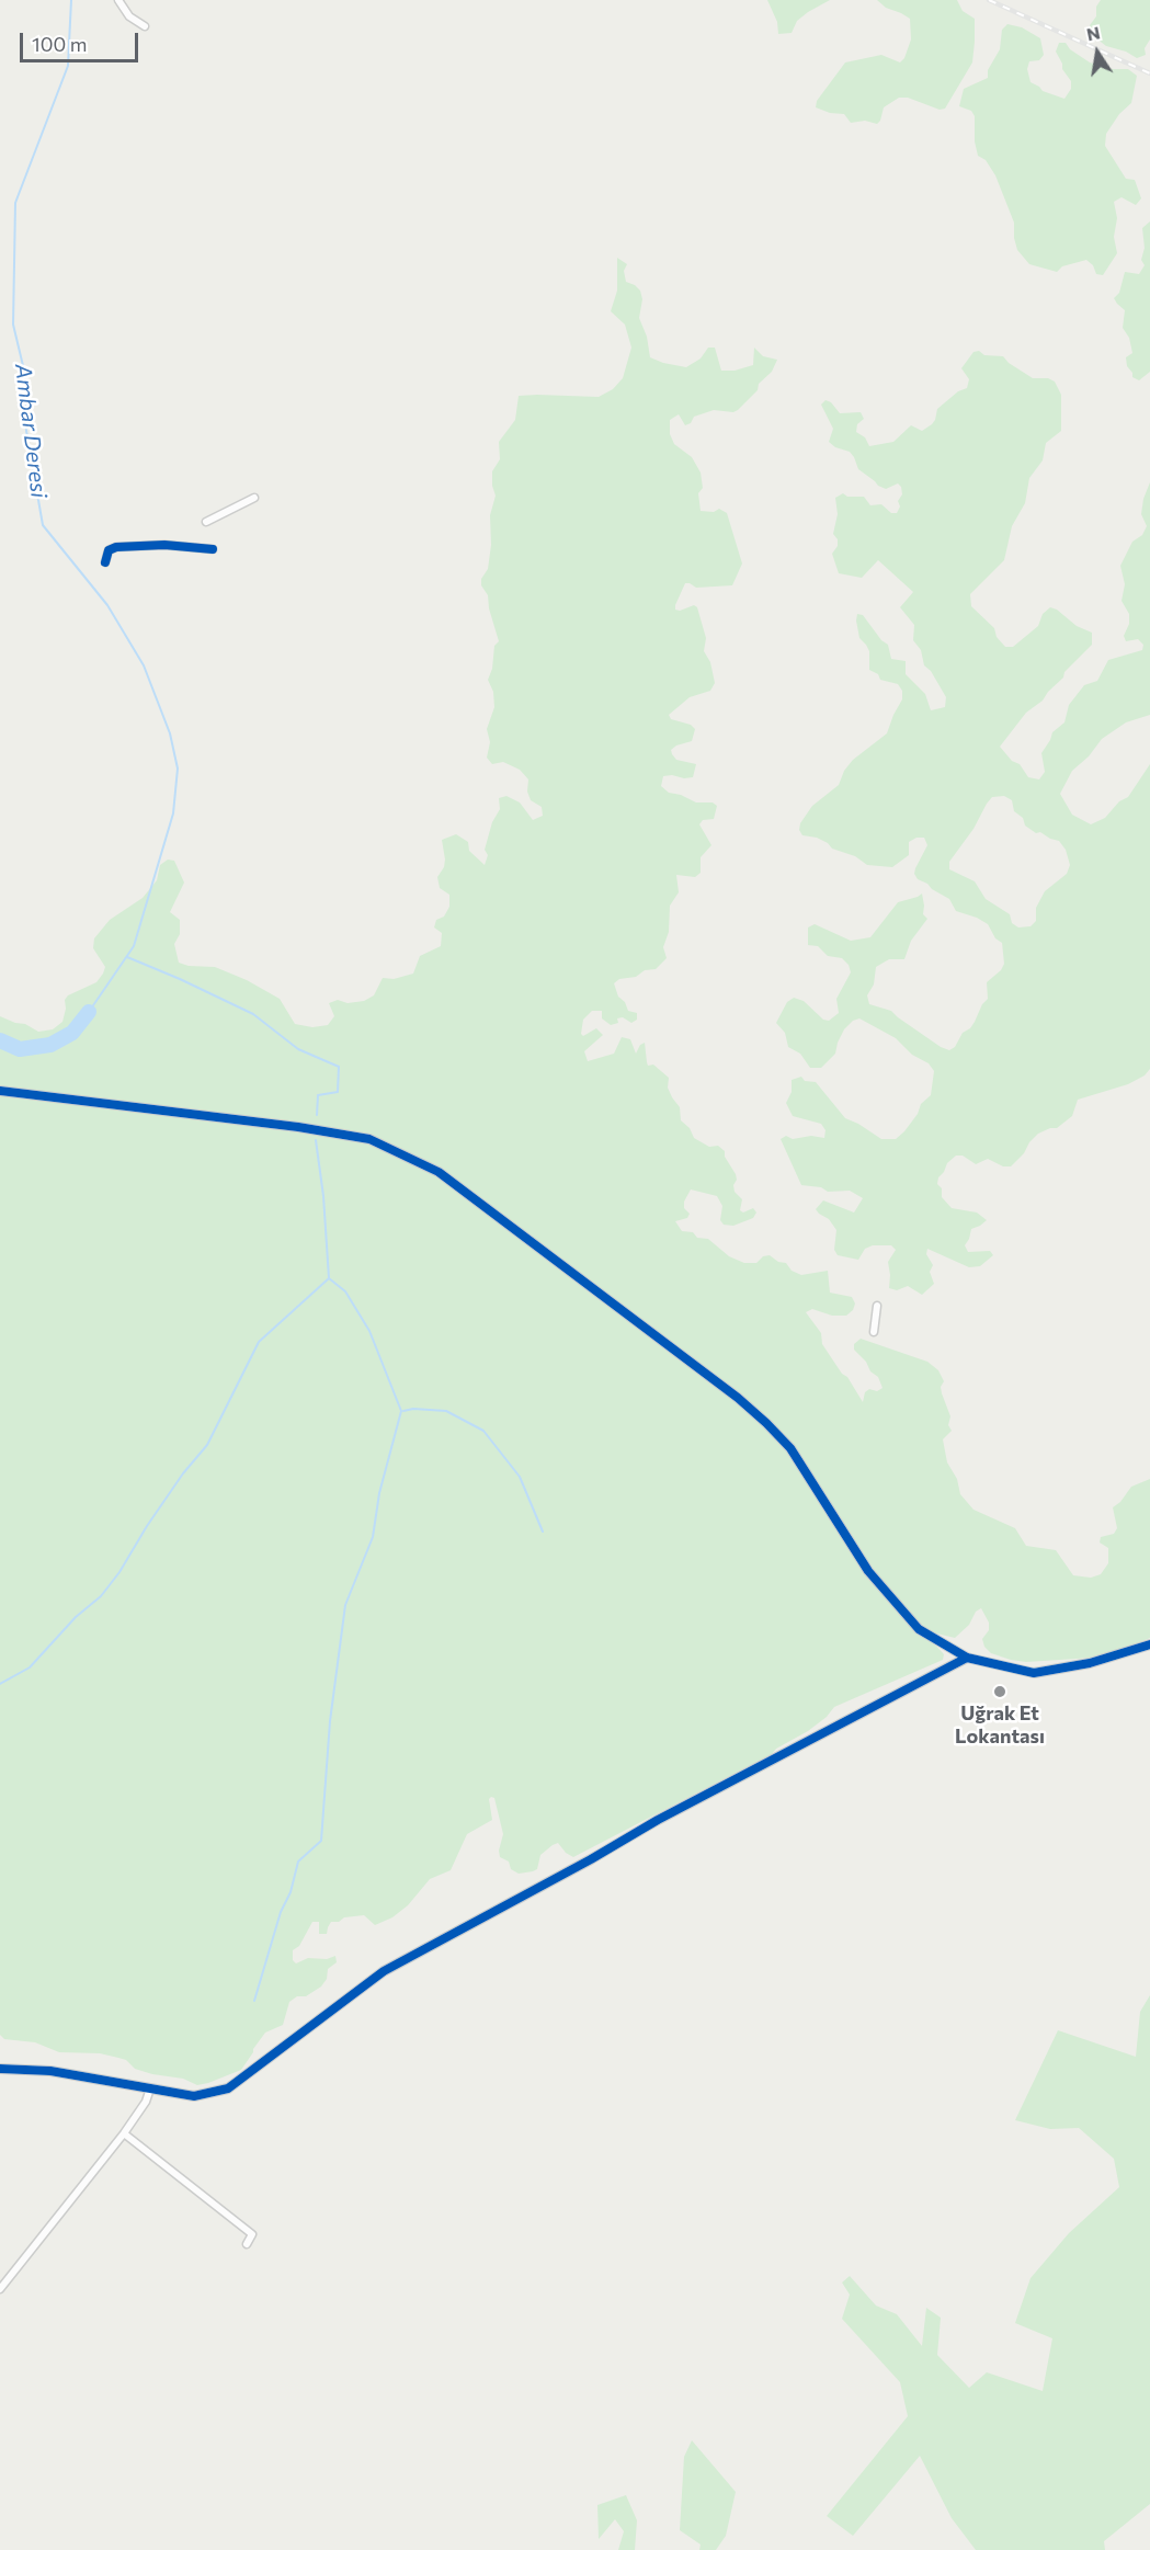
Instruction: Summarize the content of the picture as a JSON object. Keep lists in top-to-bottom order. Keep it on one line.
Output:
{"water":["Ambar Deresi"],"places":["Uğrak Et Lokantası"],"scale_bar":"100 m","north":"top"}
